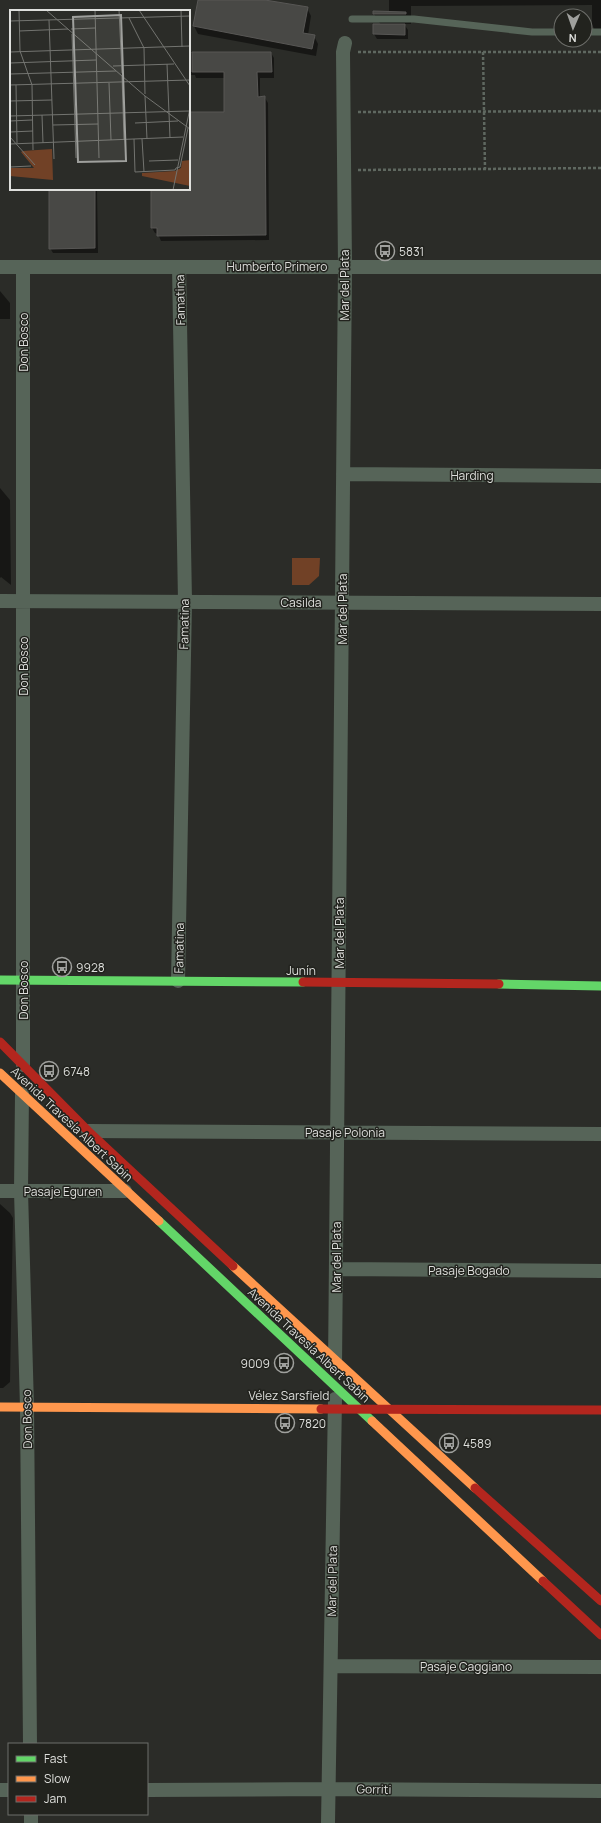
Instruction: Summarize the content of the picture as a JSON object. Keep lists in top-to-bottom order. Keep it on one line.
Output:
{"streets":{"main road":["Junín","Avenida Travesía Albert Sabin","Vélez Sarsfield"],"street":["Humberto Primero","Mar del Plata","Famatina","Don Bosco","Harding","Casilda","Pasaje Polonia","Pasaje Eguren","Pasaje Bogado","Pasaje Caggiano","Gorriti"]},"crossings":[["Humberto Primero","Mar del Plata"],["Humberto Primero","Famatina"],["Humberto Primero","Don Bosco"],["Mar del Plata","Harding"],["Mar del Plata","Casilda"],["Mar del Plata","Junín"],["Mar del Plata","Avenida Travesía Albert Sabin"],["Mar del Plata","Pasaje Polonia"],["Mar del Plata","Pasaje Bogado"],["Mar del Plata","Vélez Sarsfield"],["Mar del Plata","Pasaje Caggiano"],["Mar del Plata","Gorriti"],["Famatina","Casilda"],["Famatina","Junín"],["Don Bosco","Casilda"],["Don Bosco","Junín"],["Don Bosco","Avenida Travesía Albert Sabin"],["Don Bosco","Pasaje Eguren"],["Don Bosco","Vélez Sarsfield"],["Avenida Travesía Albert Sabin","Pasaje Polonia"],["Avenida Travesía Albert Sabin","Pasaje Eguren"],["Avenida Travesía Albert Sabin","Vélez Sarsfield"]],"places":{"bus stop":["5831","9928","6748","9009","7820","4589"]},"legend":["Fast","Slow","Jam"],"north":"bottom"}
